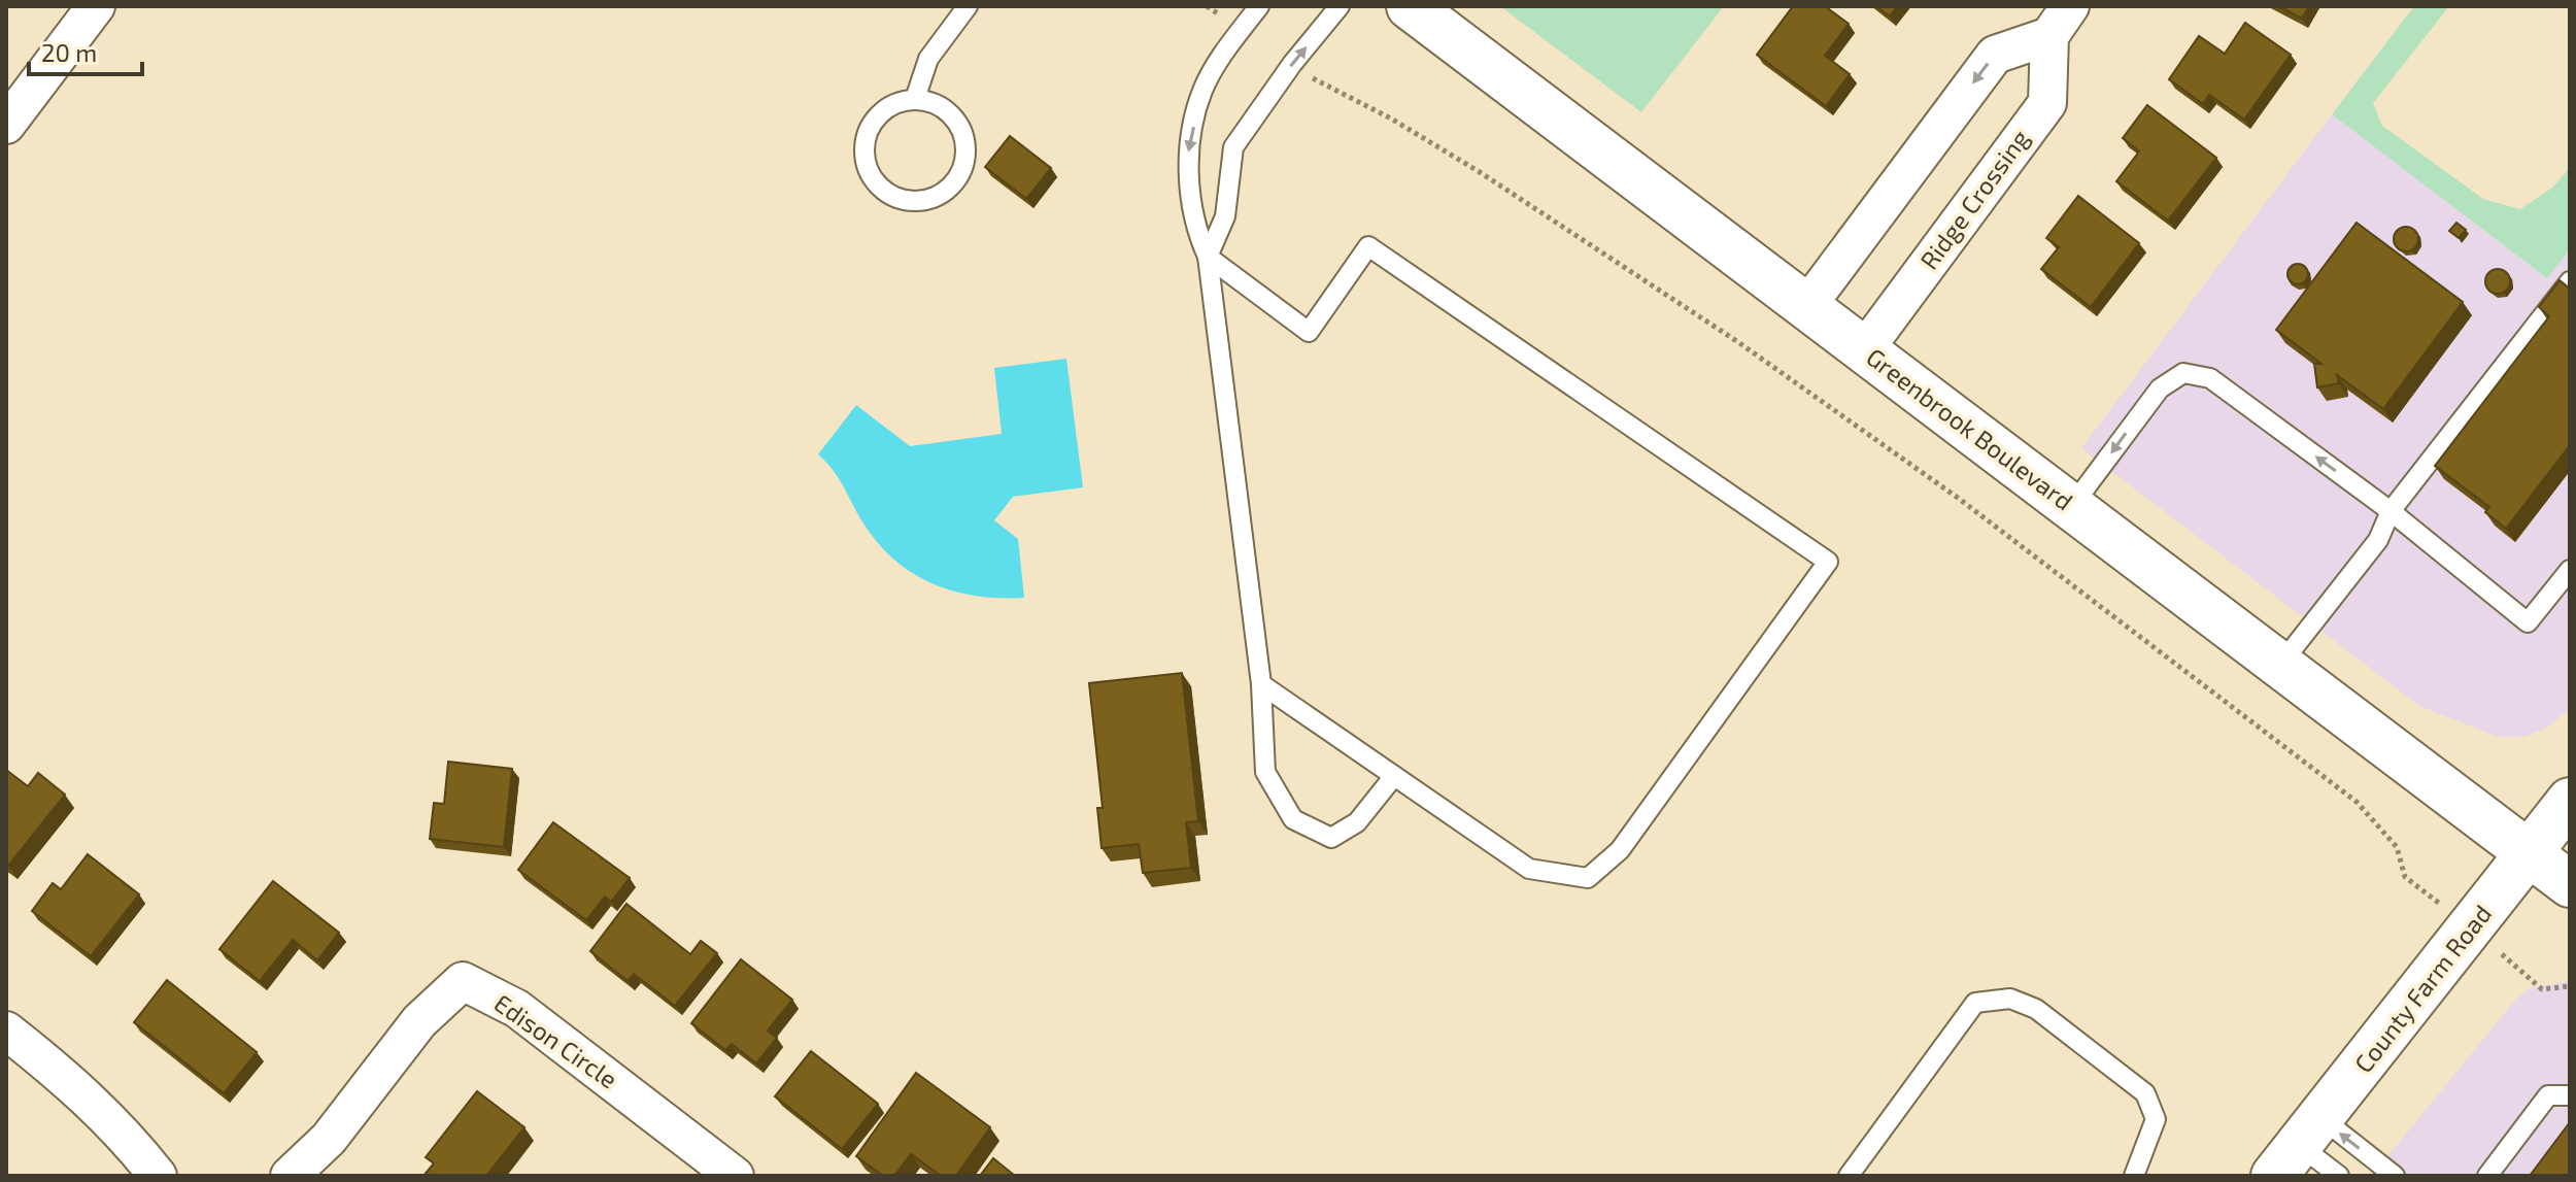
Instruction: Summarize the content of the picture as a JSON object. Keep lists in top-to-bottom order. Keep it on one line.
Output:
{"streets":{"main road":["Greenbrook Boulevard","County Farm Road"],"street":["Ridge Crossing","Edison Circle"]},"crossings":[["Ridge Crossing","Greenbrook Boulevard"],["Greenbrook Boulevard","County Farm Road"]],"scale_bar":"20 m"}
